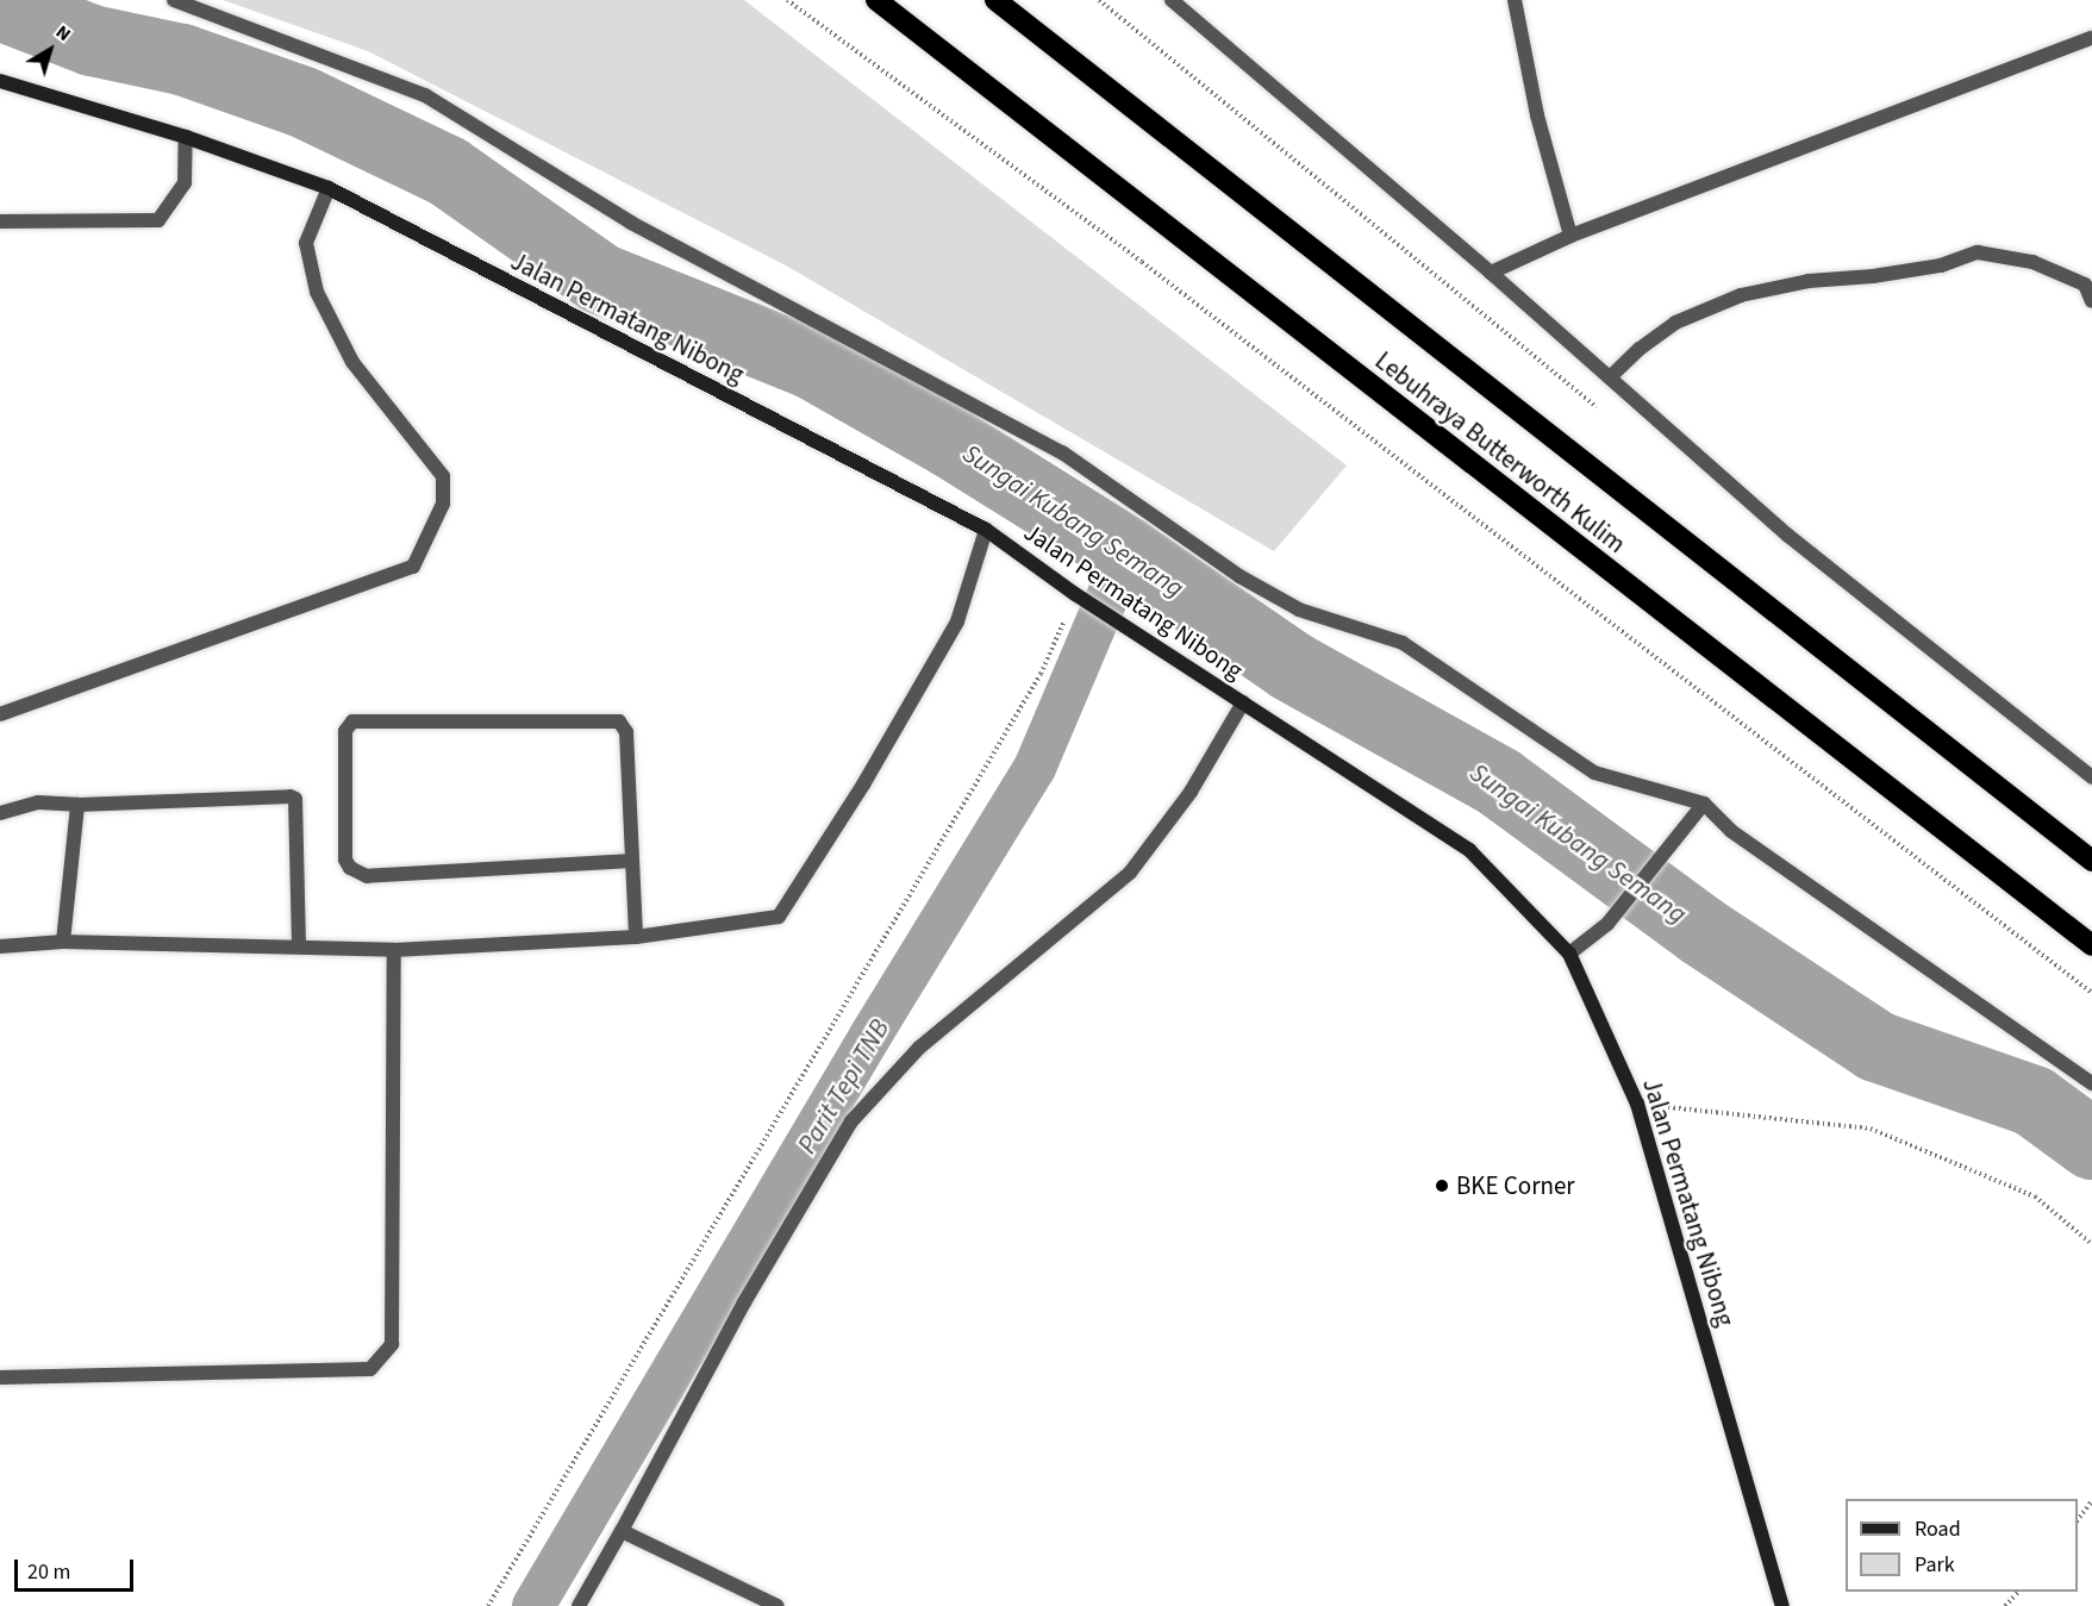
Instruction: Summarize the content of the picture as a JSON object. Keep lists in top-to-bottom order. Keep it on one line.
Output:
{"streets":{"highway":["Lebuhraya Butterworth Kulim"],"main road":["Jalan Permatang Nibong"]},"water":["Sungai Kubang Semang","Parit Tepi TNB"],"places":["BKE Corner"],"legend":["Road","Park"],"scale_bar":"20 m","north":"top right"}
